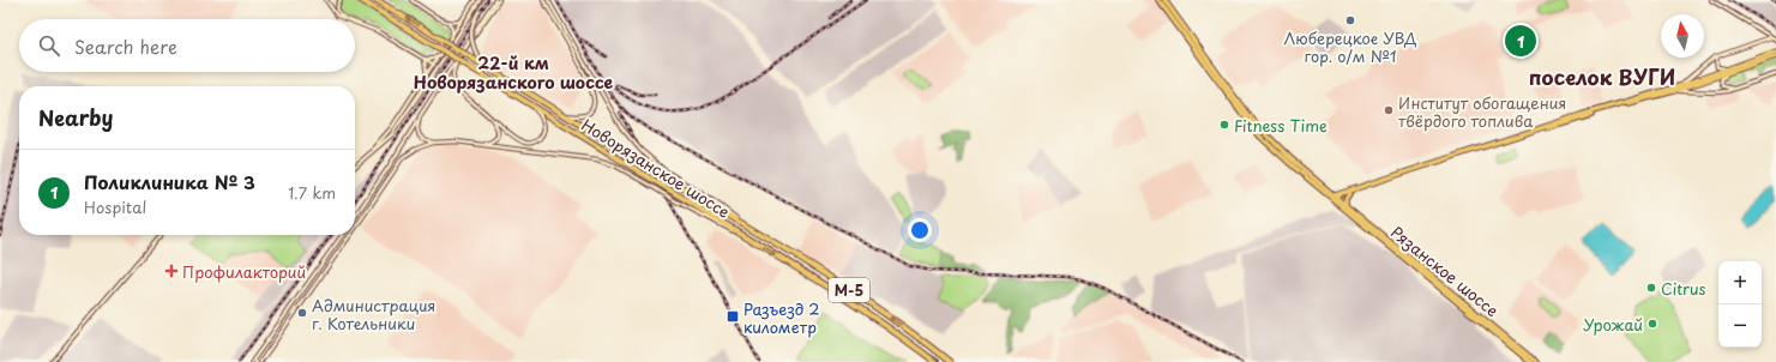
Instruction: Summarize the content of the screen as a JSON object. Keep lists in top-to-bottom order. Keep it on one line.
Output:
{"streets":{"highway":["Новорязанское шоссе","М-5"],"main road":["Рязанское шоссе"]},"crossings":[["Новорязанское шоссе","М-5"]],"districts":["22-й км Новорязанского шоссе","поселок ВУГИ"],"places":{"other":["Люберецкое УВД гор. о/м №1","Институт обогащения твёрдого топлива","Fitness Time","Citrus","Администрация г. Котельники","Урожай"],"health":["Профилакторий"],"transit":["Разъезд 2 километр"]},"north":"top","page":{"search":"Search here","pins":"1","heading":"Nearby","list":[{"mark":"1","name":"Поликлиника № 3","note":"Hospital","value":"1.7 km"}],"map_buttons":["+","−"]}}
